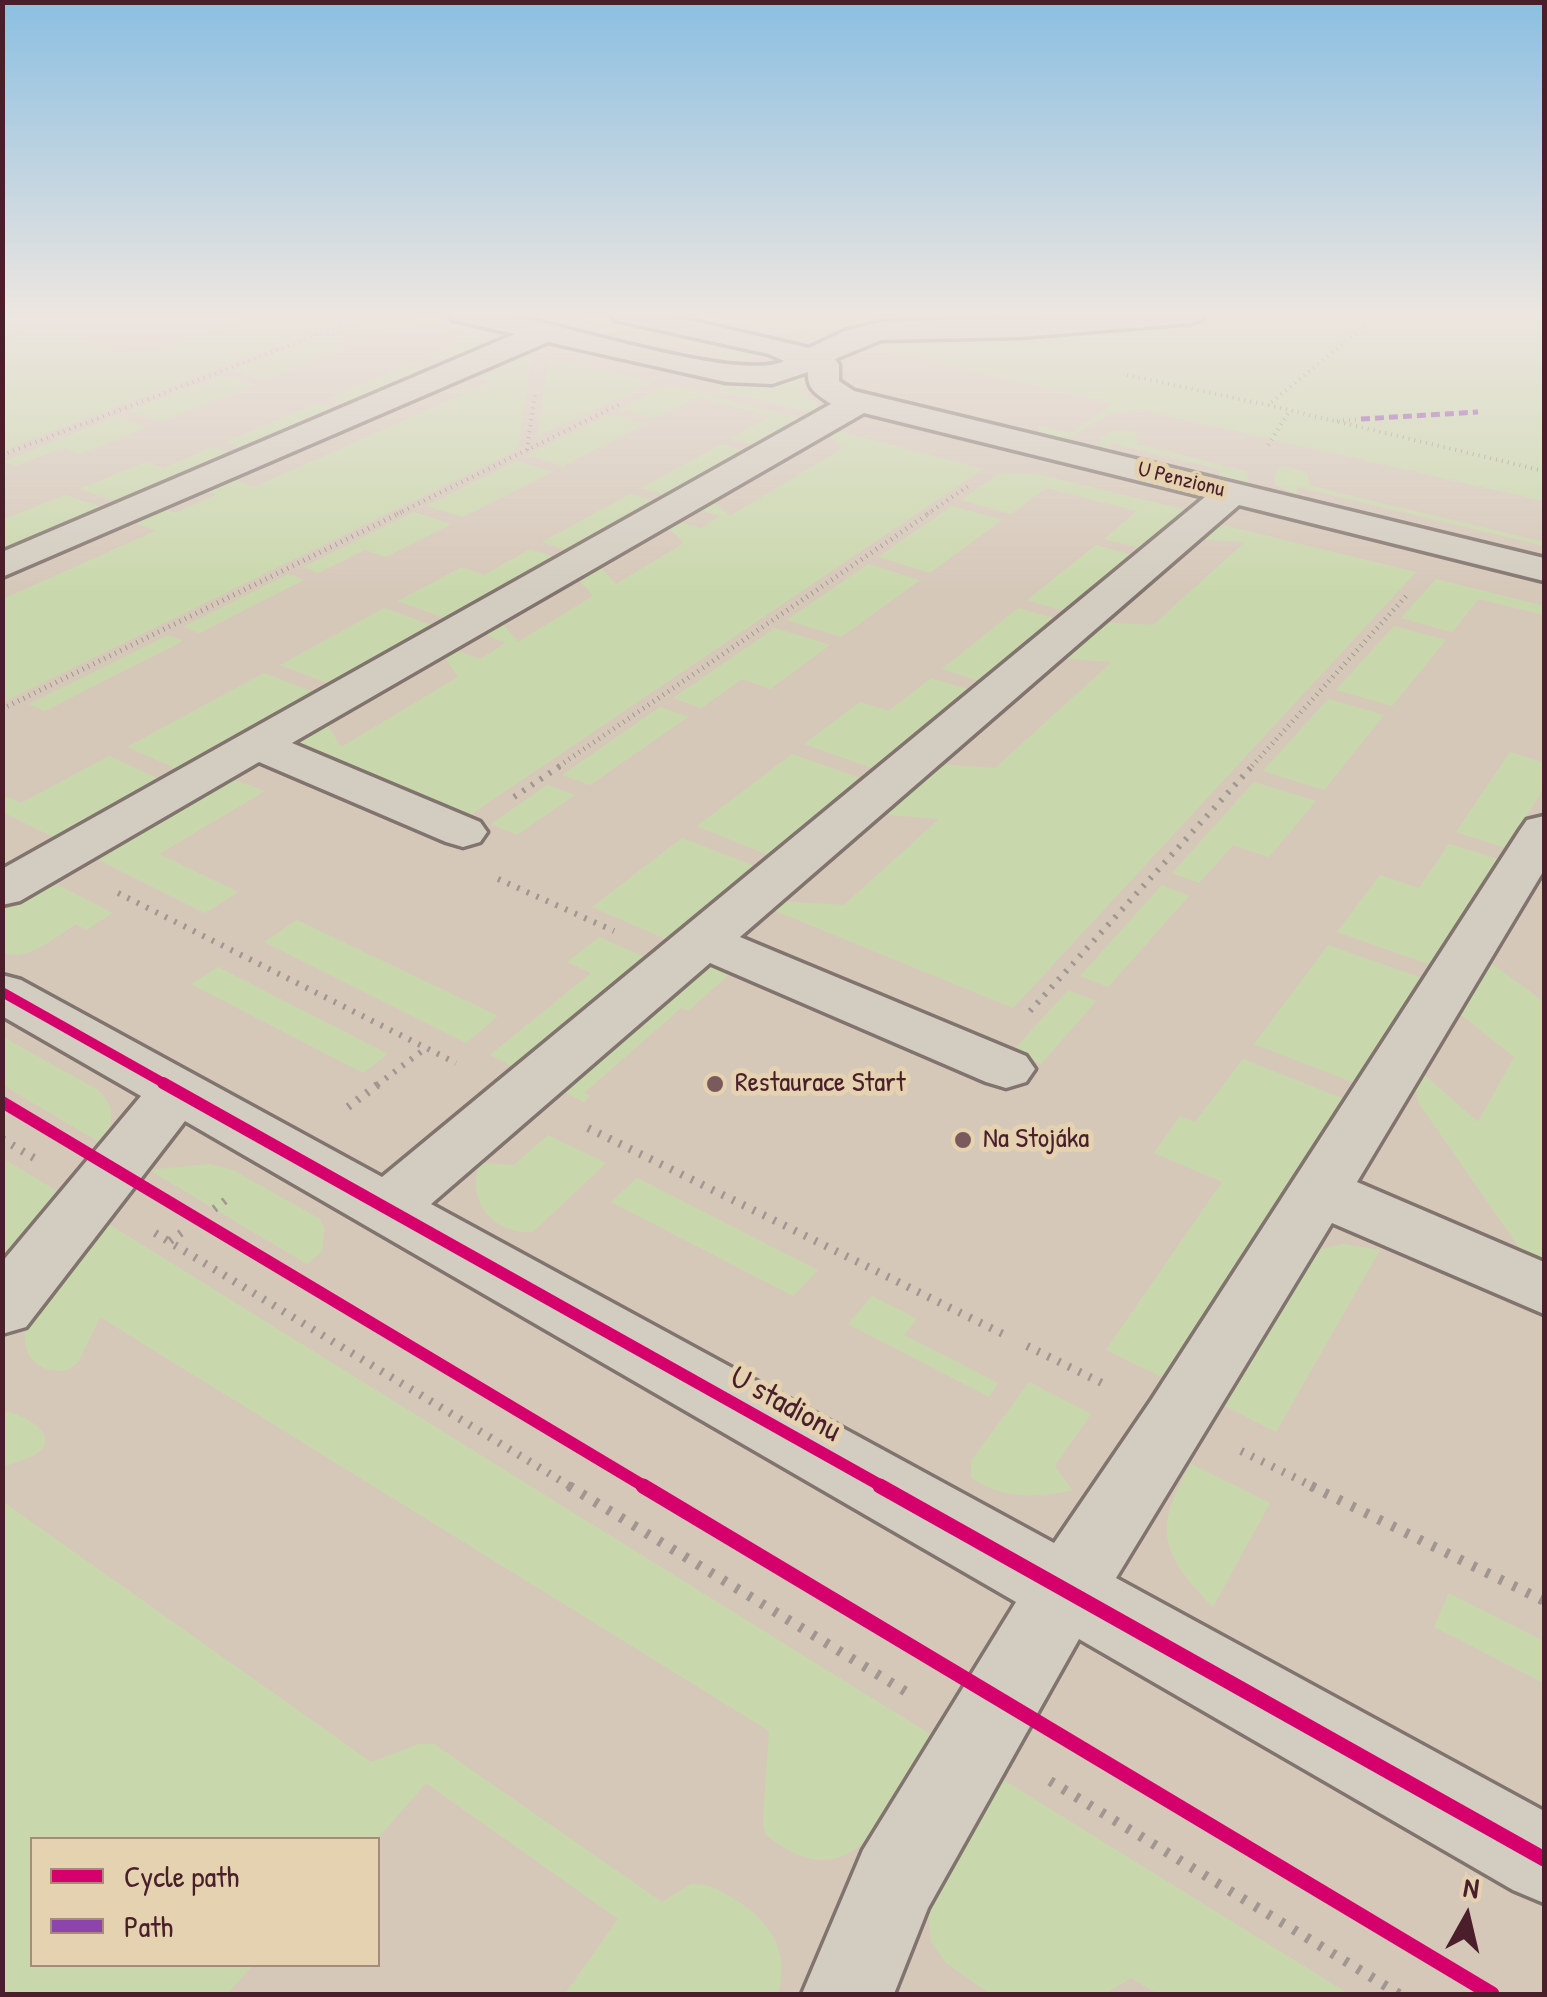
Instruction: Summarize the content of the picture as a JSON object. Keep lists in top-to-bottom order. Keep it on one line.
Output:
{"streets":{"street":["U Penzionu","U stadionu"]},"places":["Restaurace Start","Na Stojáka"],"legend":["Cycle path","Path"],"north":"top"}
